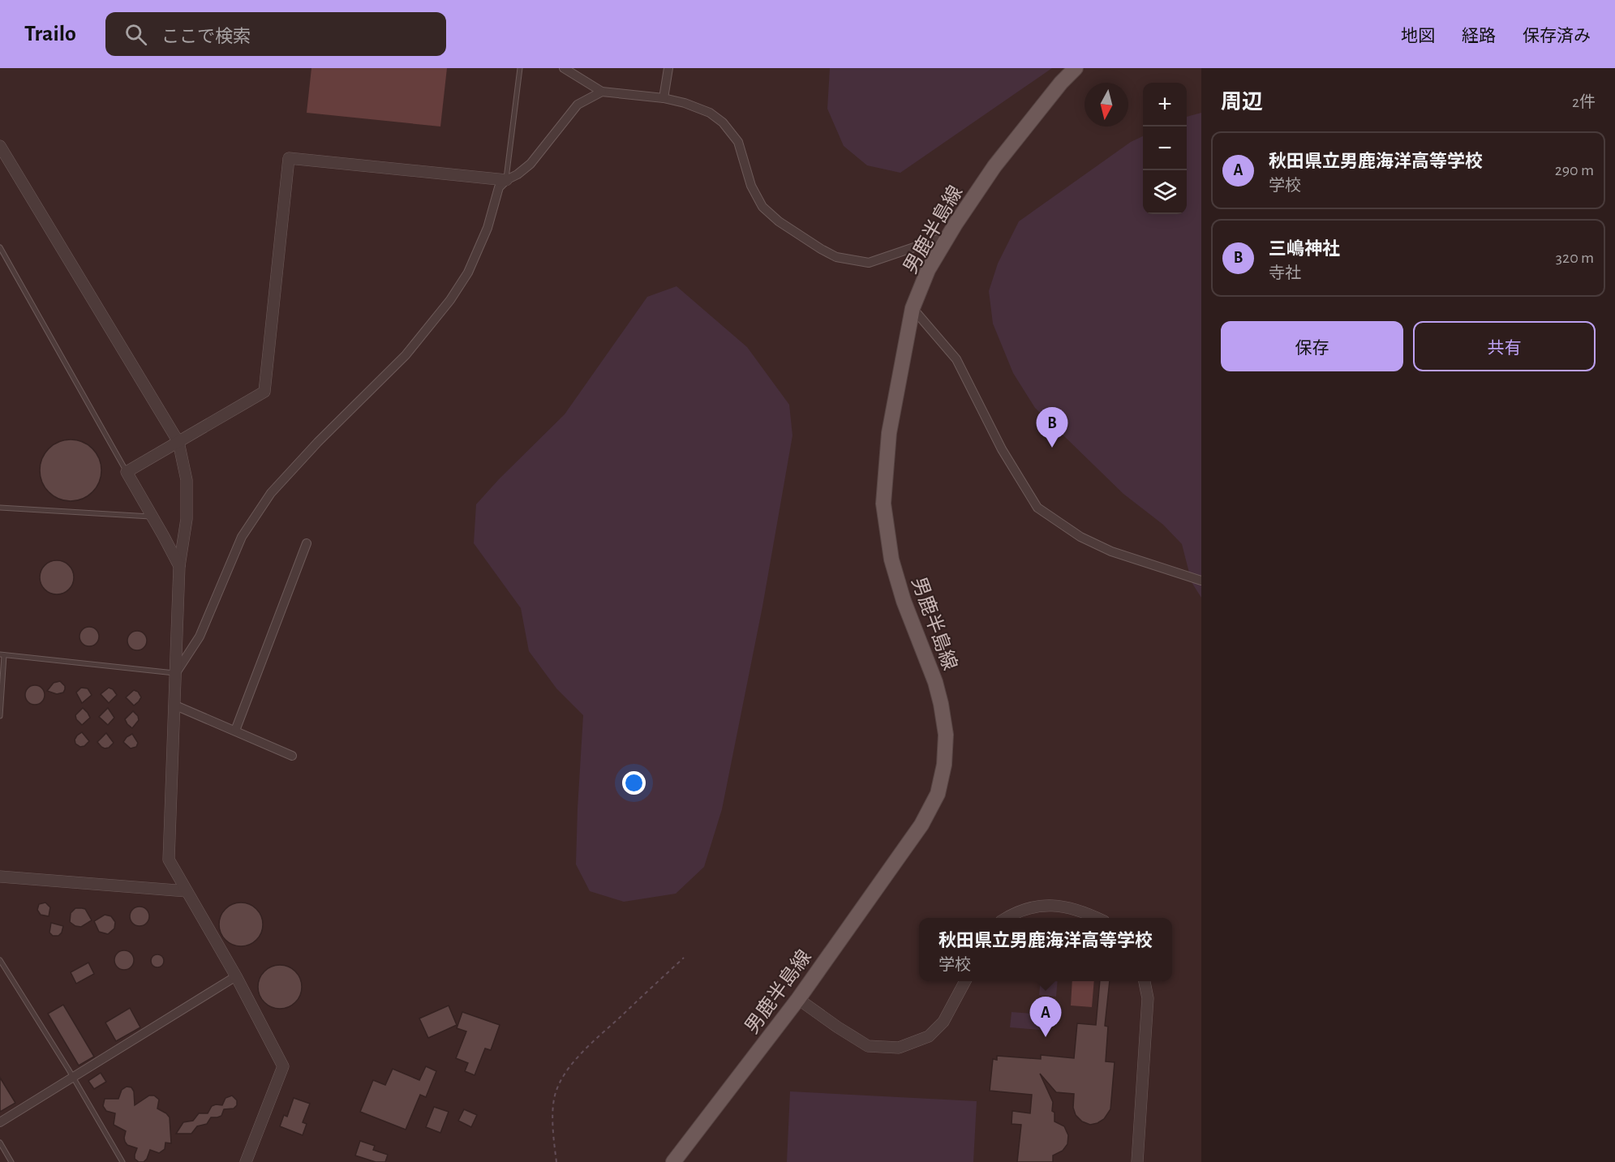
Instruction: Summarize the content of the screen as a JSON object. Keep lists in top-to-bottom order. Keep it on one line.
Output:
{"streets":{"main road":["男鹿半島線"]},"north":"bottom","page":{"header":"Trailo","search":"ここで検索","nav":["地図","経路","保存済み"],"heading":["周辺","2件"],"map_buttons":["+","−"],"list":[{"mark":"A","name":"秋田県立男鹿海洋高等学校","note":"学校","value":"290 m"},{"mark":"B","name":"三嶋神社","note":"寺社","value":"320 m"}],"buttons":["保存","共有"],"pins":["B","A"],"popup":["秋田県立男鹿海洋高等学校","学校"]}}
